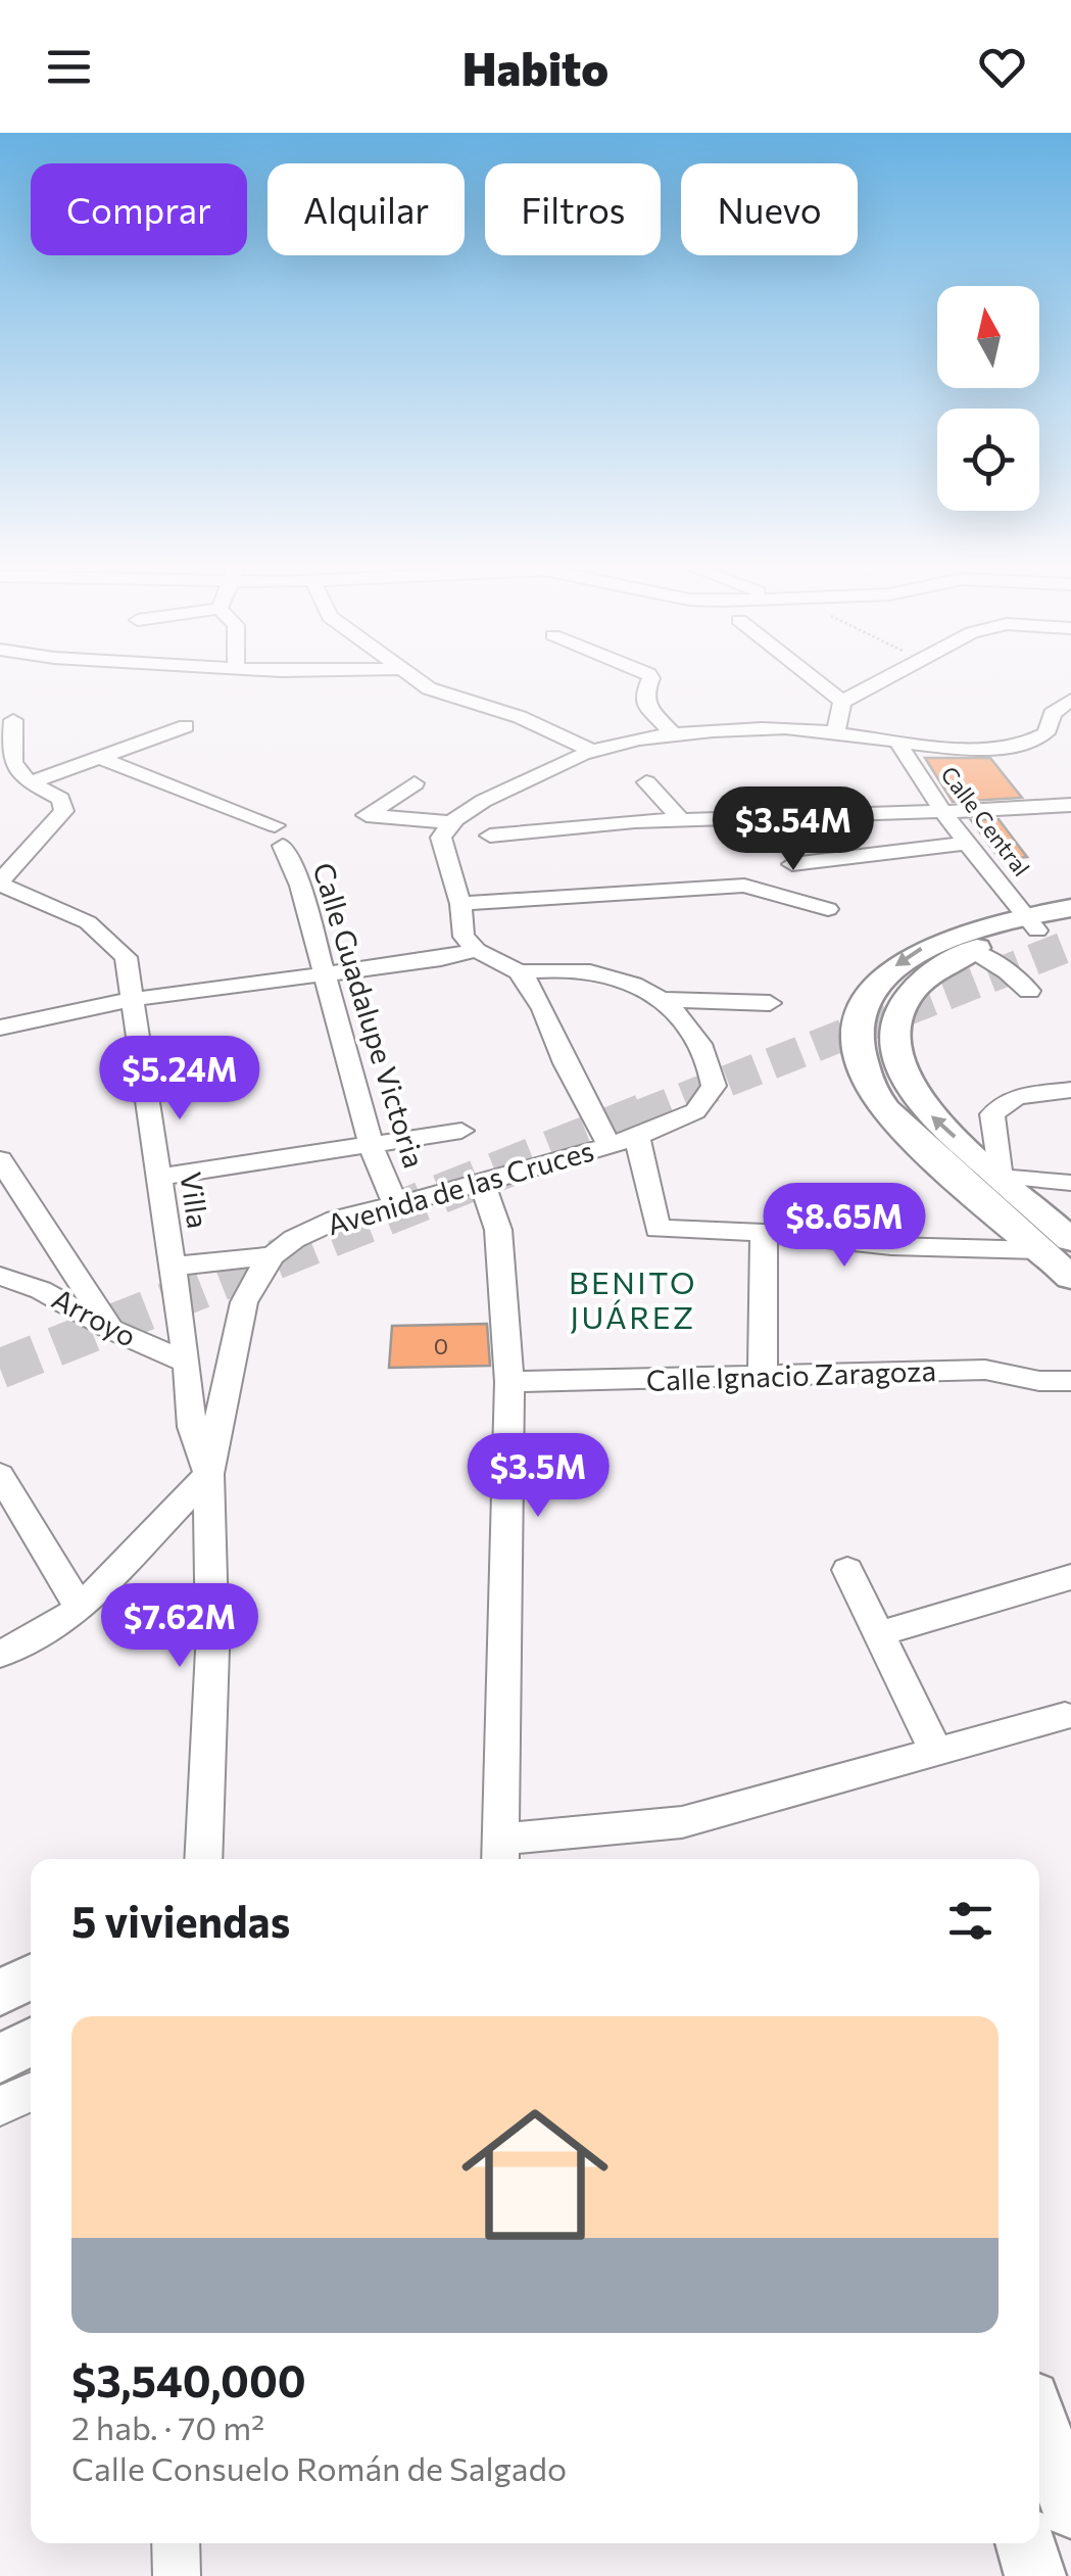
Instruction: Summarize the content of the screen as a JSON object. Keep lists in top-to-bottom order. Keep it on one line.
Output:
{"streets":{"street":["Calle Central","Calle Guadalupe Victoria","Avenida de las Cruces","Villa","Arroyo","Calle Ignacio Zaragoza"]},"crossings":[["Calle Guadalupe Victoria","Avenida de las Cruces"],["Avenida de las Cruces","Villa"],["Villa","Arroyo"]],"districts":["BENITO JUÁREZ"],"house_numbers":["0"],"north":"top","page":{"header":"Habito","chip":["Comprar","Alquilar","Filtros","Nuevo"],"price":["$3.54M","$5.24M","$8.65M","$3.5M","$7.62M"],"heading":"5 viviendas","list":[{"name":"$3,540,000","note":"2 hab. · 70 m² · Calle Consuelo Román de Salgado"}]}}
